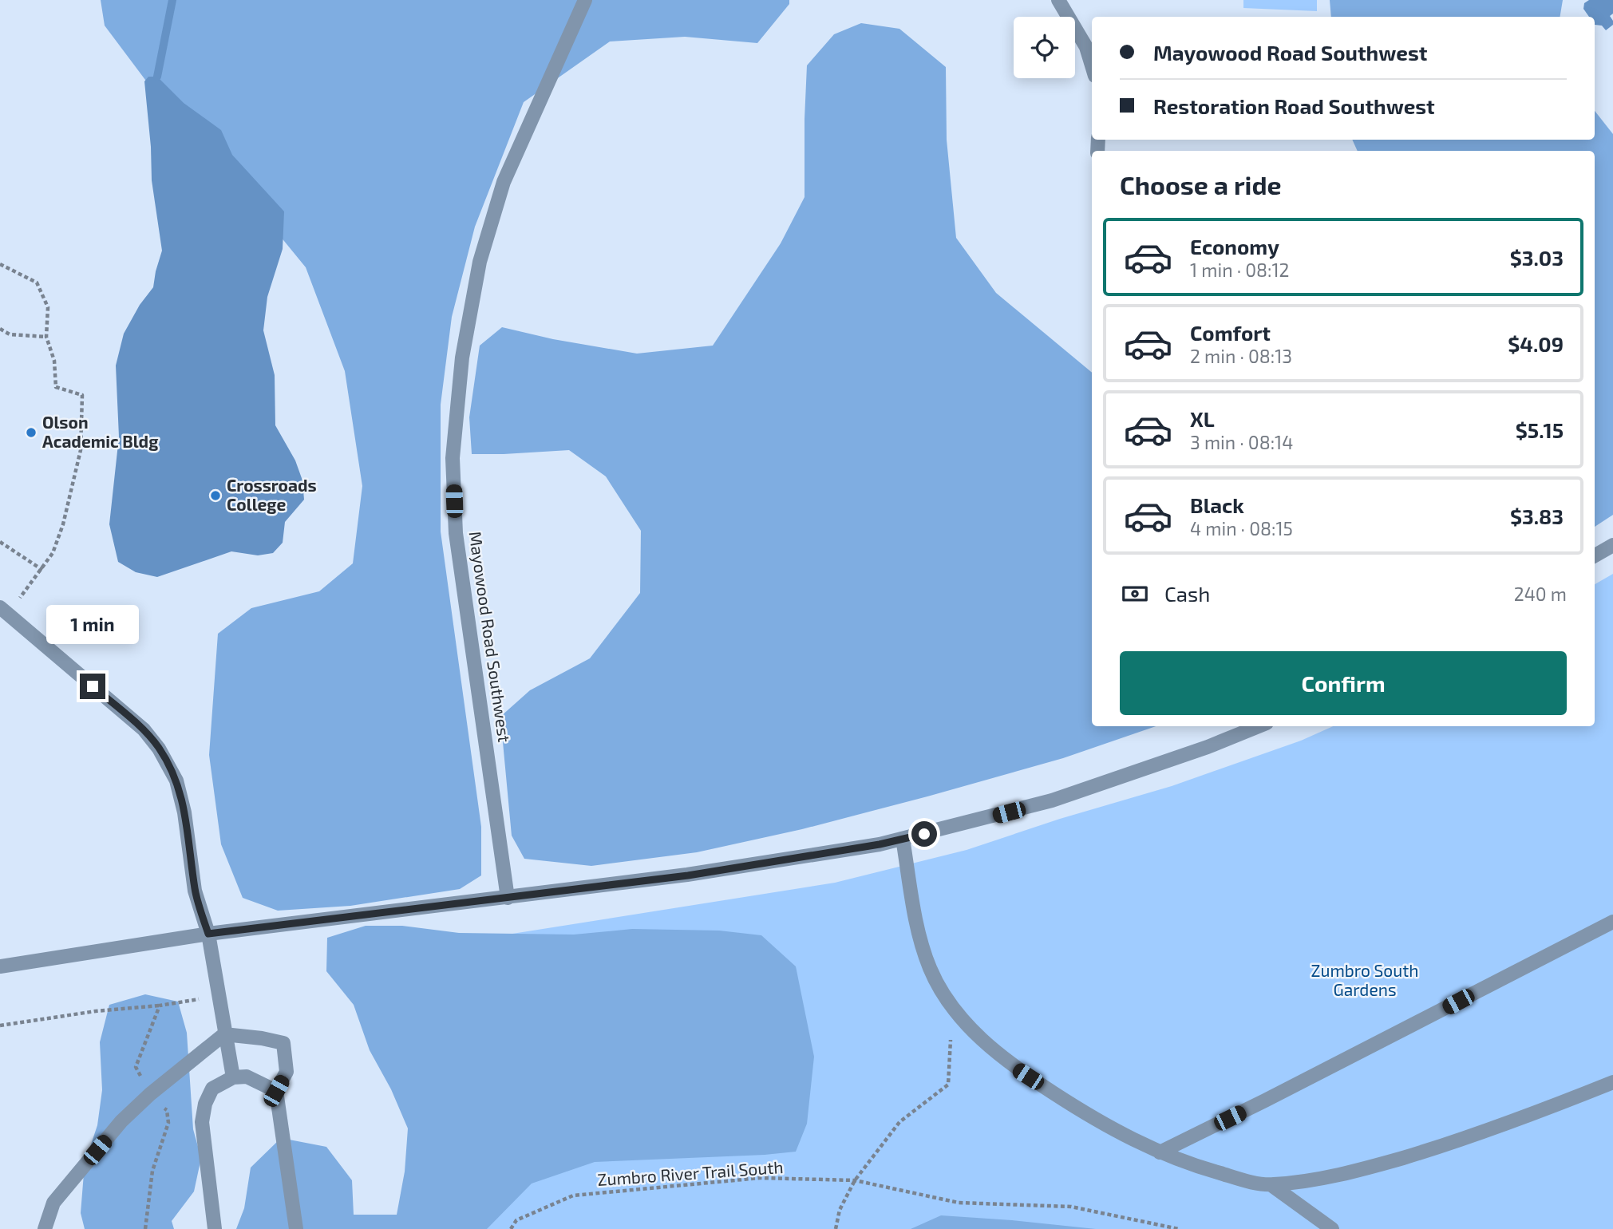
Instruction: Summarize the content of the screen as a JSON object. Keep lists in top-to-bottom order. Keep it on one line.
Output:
{"streets":{"street":["Mayowood Road Southwest"],"path":["Zumbro River Trail South"]},"parks":["Zumbro South Gardens"],"places":["Olson Academic Bldg","Crossroads College"],"page":{"banner":["Mayowood Road Southwest","Restoration Road Southwest"],"heading":"Choose a ride","list":[{"name":"Economy","note":"1 min · 08:12","value":"$3.03"},{"name":"Comfort","note":"2 min · 08:13","value":"$4.09"},{"name":"XL","note":"3 min · 08:14","value":"$5.15"},{"name":"Black","note":"4 min · 08:15","value":"$3.83"}],"pay":["Cash","240 m"],"bubble":"1 min","buttons":"Confirm"}}
